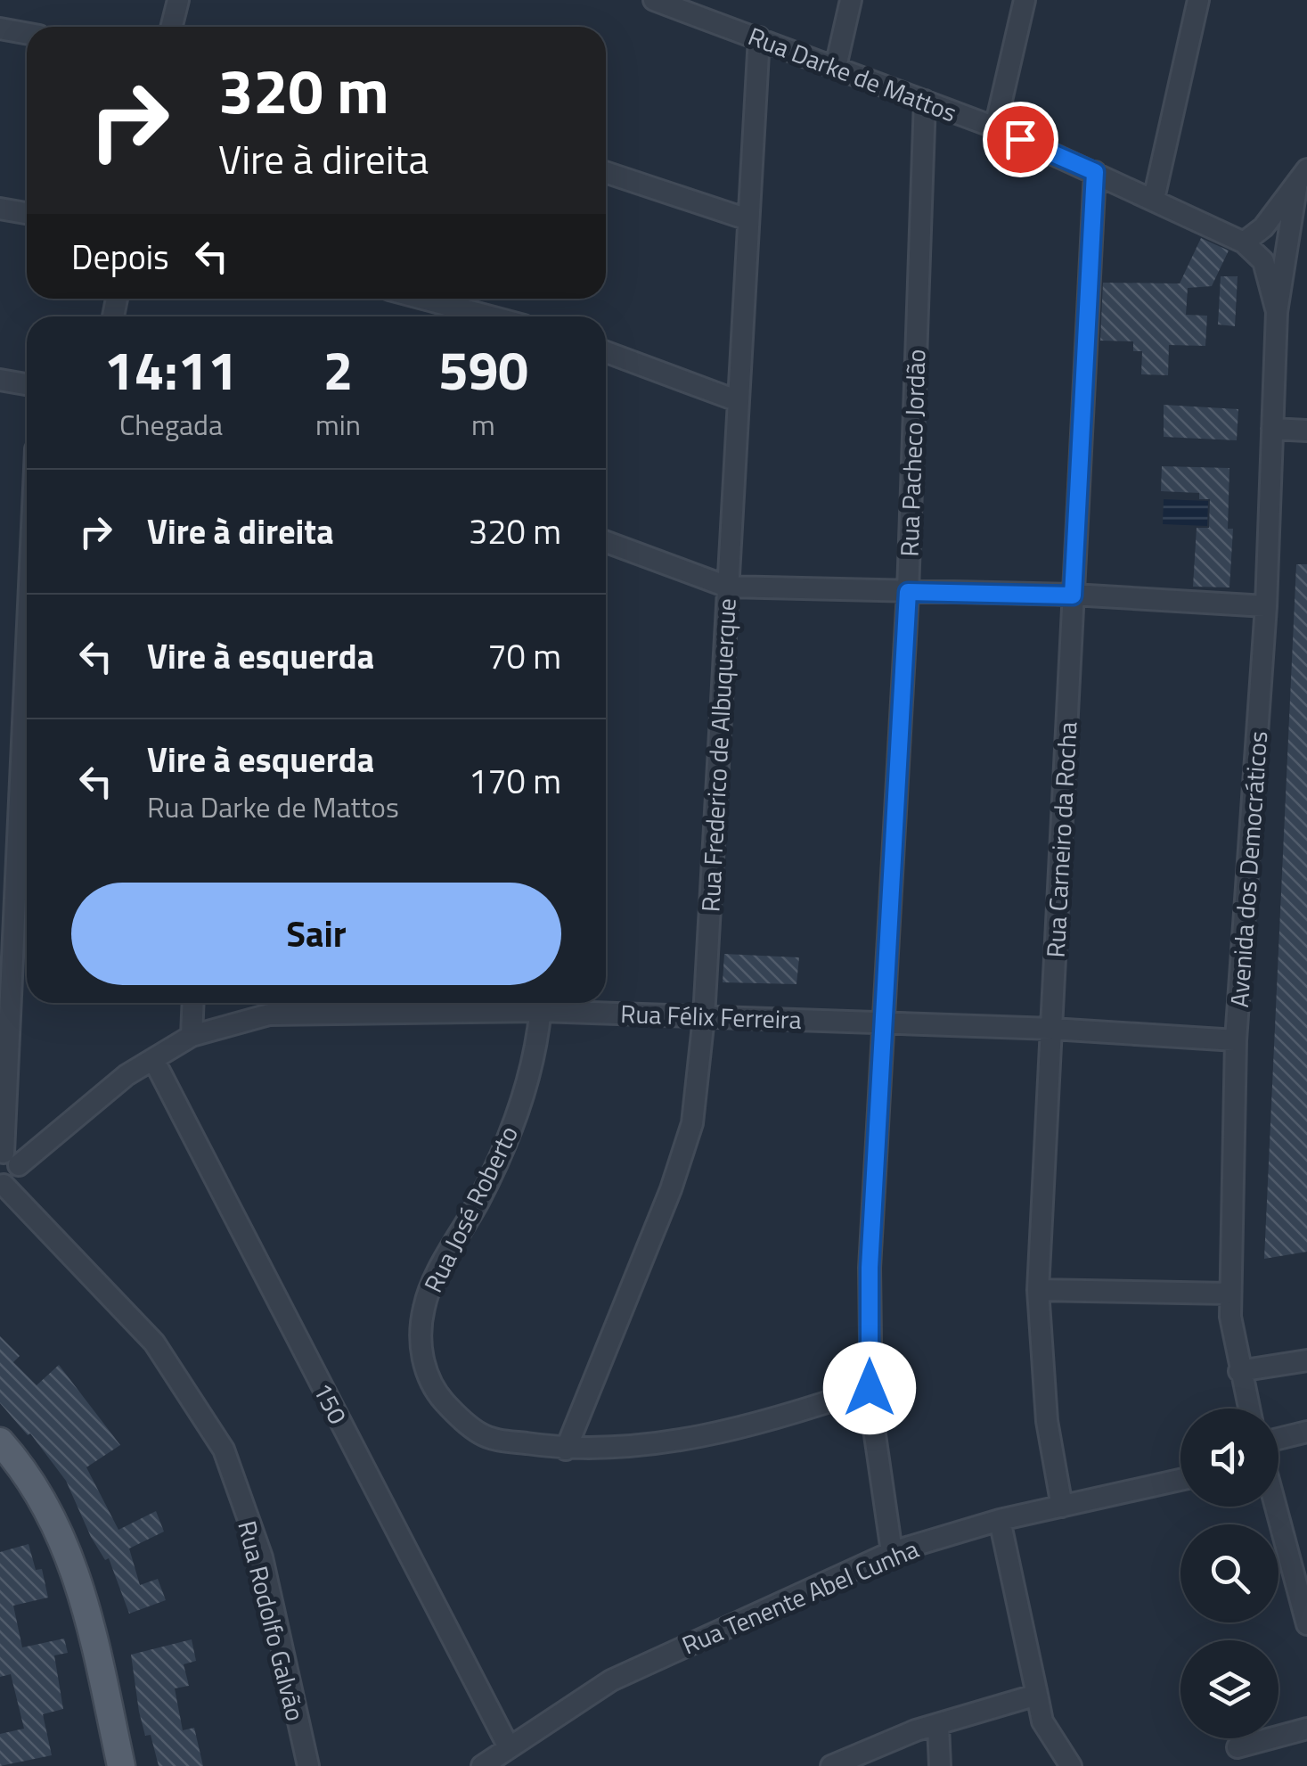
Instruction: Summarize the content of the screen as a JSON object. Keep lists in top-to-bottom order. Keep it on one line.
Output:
{"streets":{"street":["Rua Darke de Mattos","Rua Pacheco Jordão","Rua Frederico de Albuquerque","Rua Carneiro da Rocha","Avenida dos Democráticos","Rua Félix Ferreira","Rua José Roberto","150","Rua Tenente Abel Cunha","Rua Rodolfo Galvão"]},"crossings":[["Rua Darke de Mattos","Rua Pacheco Jordão"],["Rua Darke de Mattos","Rua Frederico de Albuquerque"],["Rua Darke de Mattos","Rua Carneiro da Rocha"],["Rua Darke de Mattos","Avenida dos Democráticos"],["Rua Pacheco Jordão","Rua Félix Ferreira"],["Rua Pacheco Jordão","Rua José Roberto"],["Rua Pacheco Jordão","Rua Tenente Abel Cunha"],["Rua Frederico de Albuquerque","Rua Félix Ferreira"],["Rua Frederico de Albuquerque","Rua José Roberto"],["Rua Carneiro da Rocha","Rua Félix Ferreira"],["Rua Carneiro da Rocha","Rua Tenente Abel Cunha"],["Avenida dos Democráticos","Rua Félix Ferreira"],["Rua Félix Ferreira","150"],["Rua Félix Ferreira","Rua Rodolfo Galvão"],["150","Rua Tenente Abel Cunha"]],"page":{"turn":["320 m","Vire à direita"],"then":"Depois","eta":["14:11","Chegada","2","min","590","m"],"list":[{"name":"Vire à direita","value":"320 m"},{"name":"Vire à esquerda","value":"70 m"},{"name":"Vire à esquerda","note":"Rua Darke de Mattos","value":"170 m"}],"buttons":"Sair"}}
